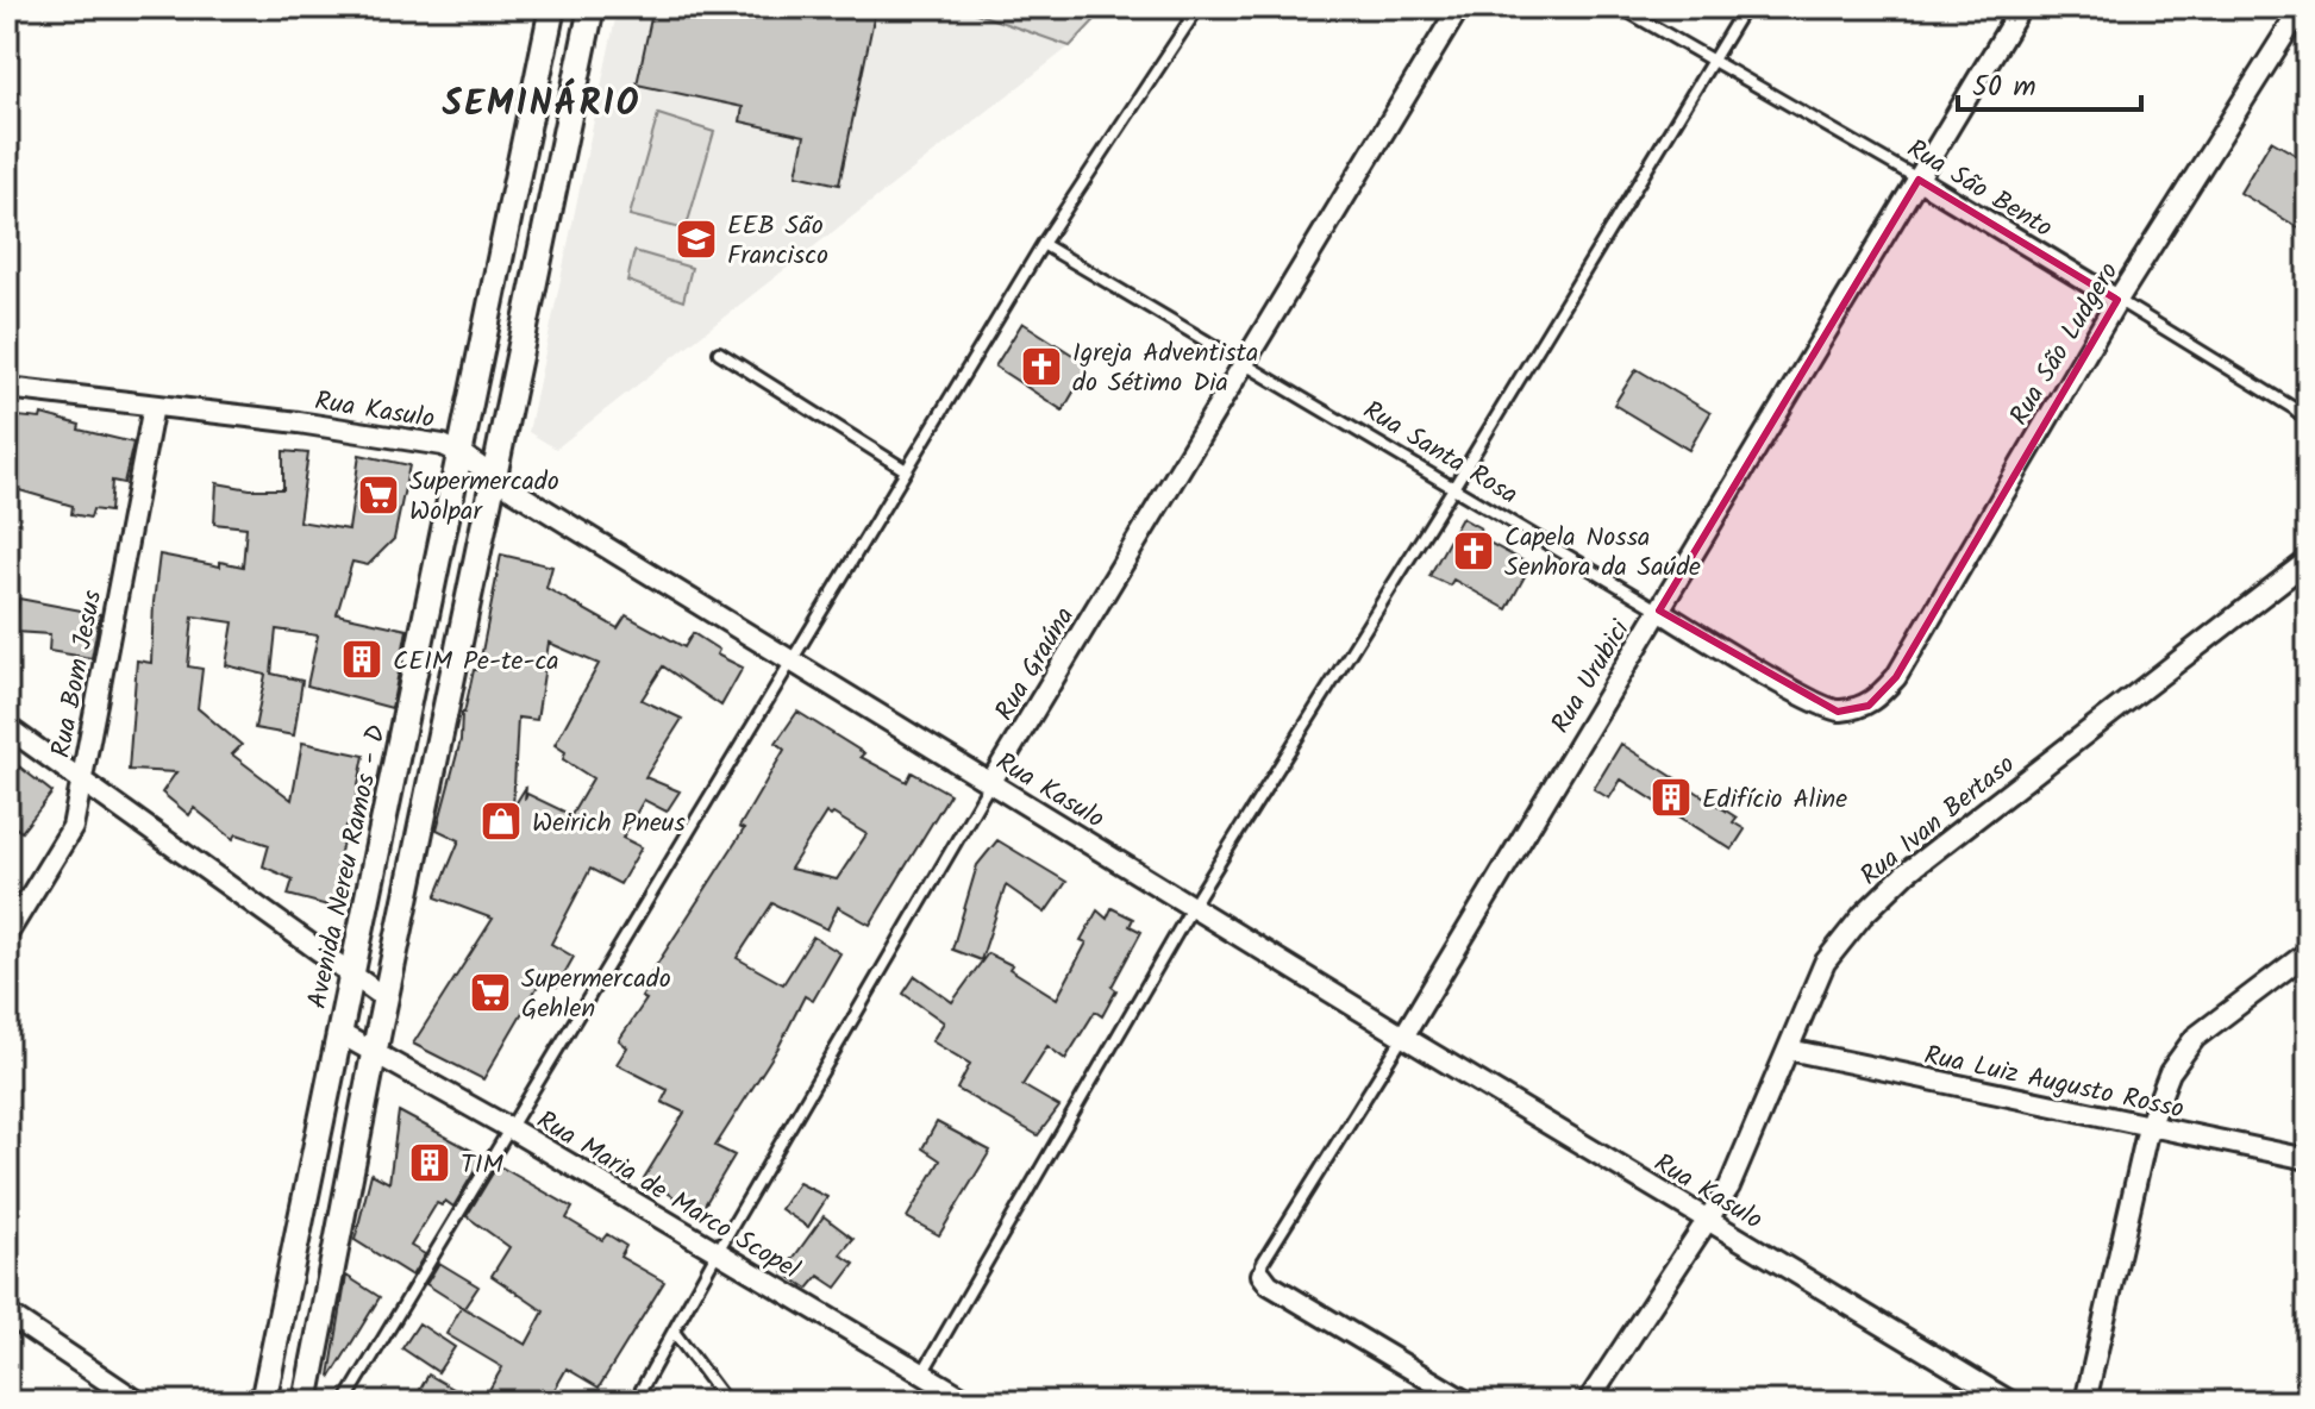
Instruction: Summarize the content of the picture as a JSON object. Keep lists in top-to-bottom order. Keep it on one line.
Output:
{"streets":{"street":["Rua São Bento","Rua São Ludgero","Rua Kasulo","Rua Santa Rosa","Rua Graúna","Rua Bom Jesus","Rua Urubici","Rua Ivan Bertaso","Avenida Nereu Ramos - D","Rua Luiz Augusto Rosso","Rua Maria de Marco Scopel"]},"crossings":[["Rua São Bento","Rua São Ludgero"],["Rua São Bento","Rua Urubici"],["Rua São Ludgero","Rua Santa Rosa"],["Rua Kasulo","Rua Graúna"],["Rua Kasulo","Rua Bom Jesus"],["Rua Kasulo","Rua Urubici"],["Rua Kasulo","Rua Ivan Bertaso"],["Rua Kasulo","Avenida Nereu Ramos - D"],["Rua Santa Rosa","Rua Graúna"],["Rua Santa Rosa","Rua Urubici"],["Rua Graúna","Rua Maria de Marco Scopel"],["Rua Ivan Bertaso","Rua Luiz Augusto Rosso"],["Avenida Nereu Ramos - D","Rua Maria de Marco Scopel"]],"districts":["SEMINÁRIO"],"places":{"school or university":["EEB São Francisco"],"church":["Igreja Adventista do Sétimo Dia","Capela Nossa Senhora da Saúde"],"supermarket":["Supermercado Wolpar","Supermercado Gehlen"],"building":["CEIM Pe-te-ca","Edifício Aline","TIM"],"shop":["Weirich Pneus"]},"scale_bar":"50 m"}
